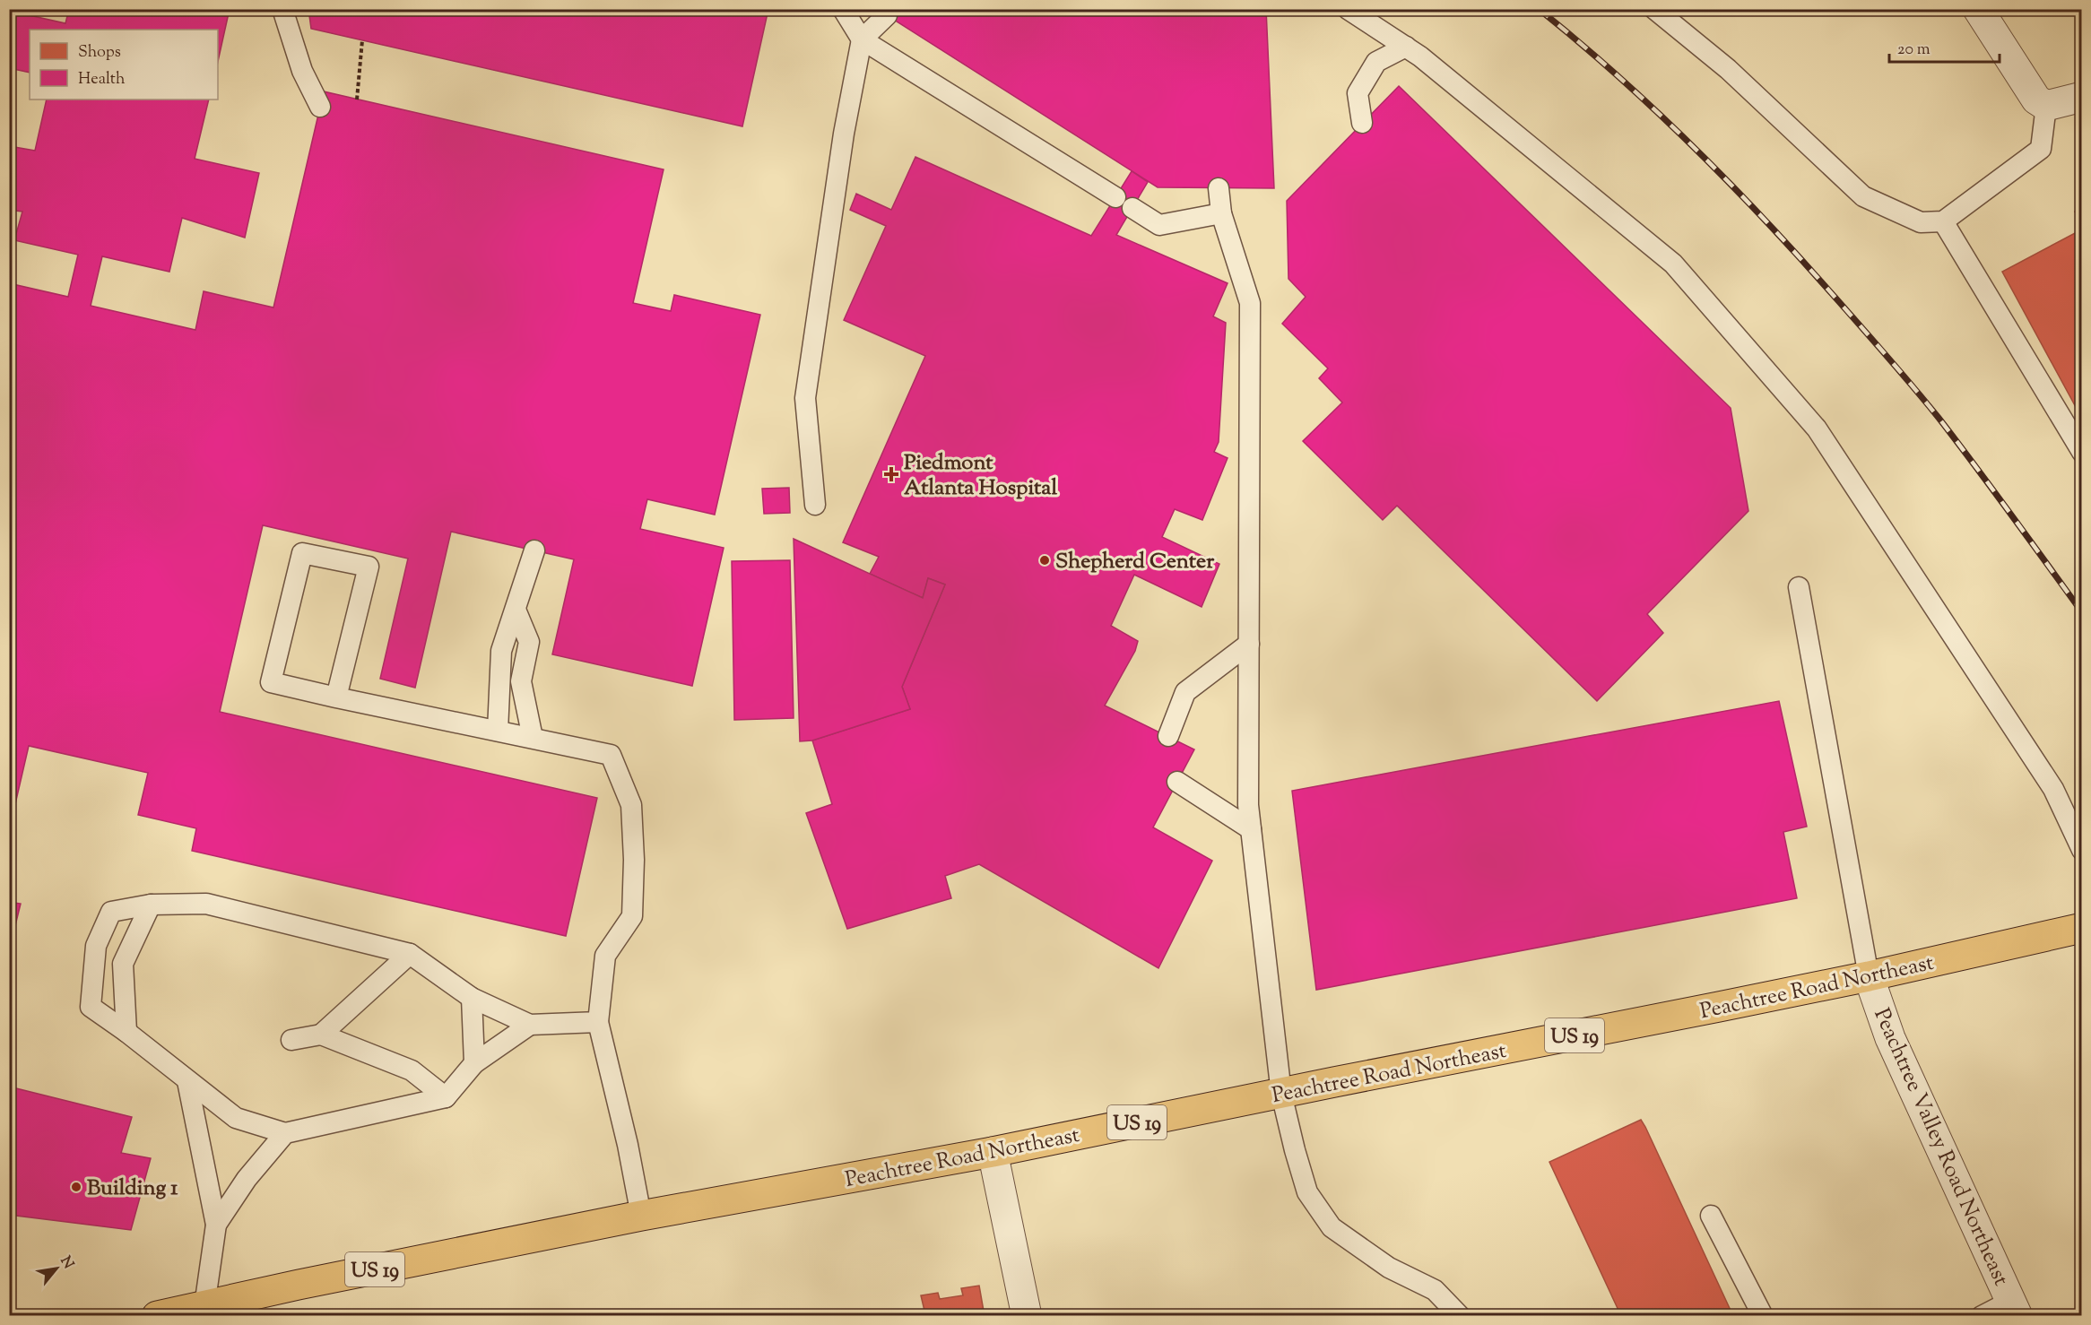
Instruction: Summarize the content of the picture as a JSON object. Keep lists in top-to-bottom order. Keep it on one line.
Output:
{"streets":{"highway":["Peachtree Road Northeast","US 19"],"street":["Peachtree Valley Road Northeast"]},"crossings":[["Peachtree Road Northeast","Peachtree Valley Road Northeast"]],"places":{"health":["Piedmont Atlanta Hospital"],"other":["Shepherd Center","Building 1"]},"legend":["Shops","Health"],"scale_bar":"20 m","north":"top right"}
